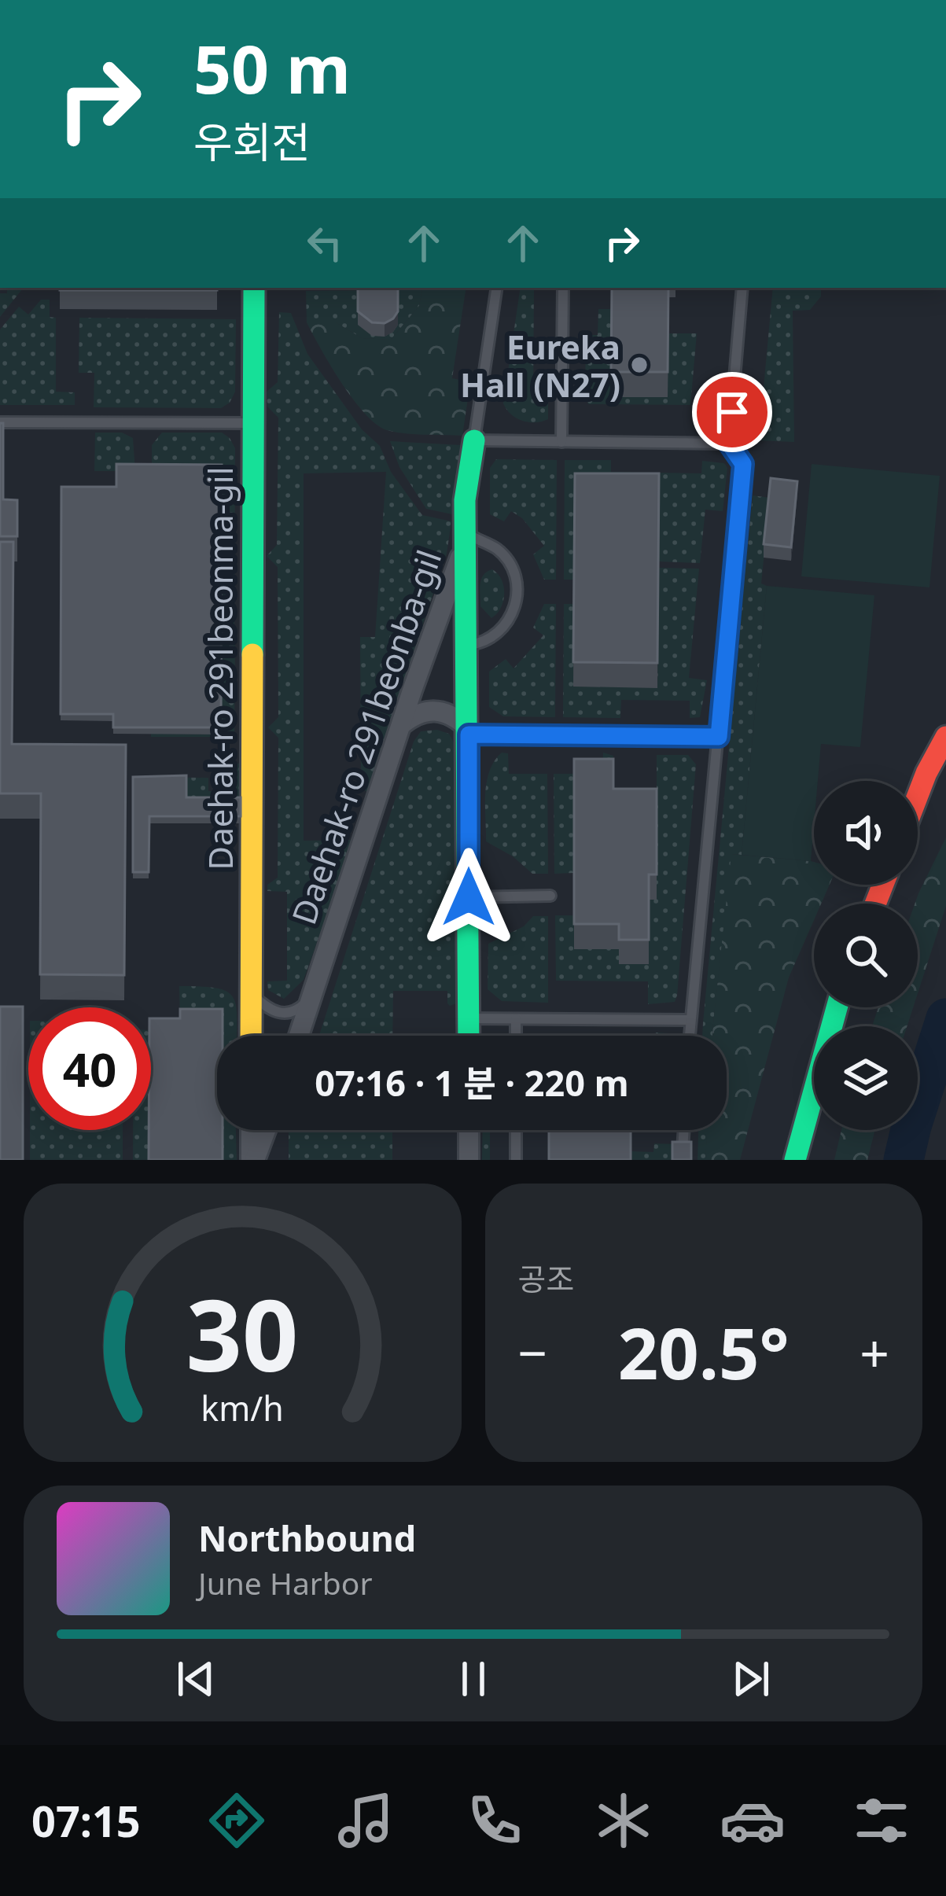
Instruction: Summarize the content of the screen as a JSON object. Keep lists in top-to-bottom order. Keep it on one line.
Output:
{"streets":{"street":["Daehak-ro 291beonma-gil","Daehak-ro 291beonba-gil"]},"places":["Eureka Hall (N27)"],"page":{"turn":["50 m","우회전"],"limit":"40","trip":"07:16 · 1 분 · 220 m","tile":"공조","heat":["−","20.5°","+"],"song":["Northbound","June Harbor"],"tabs":"07:15","gauge":["30","km/h"]}}
